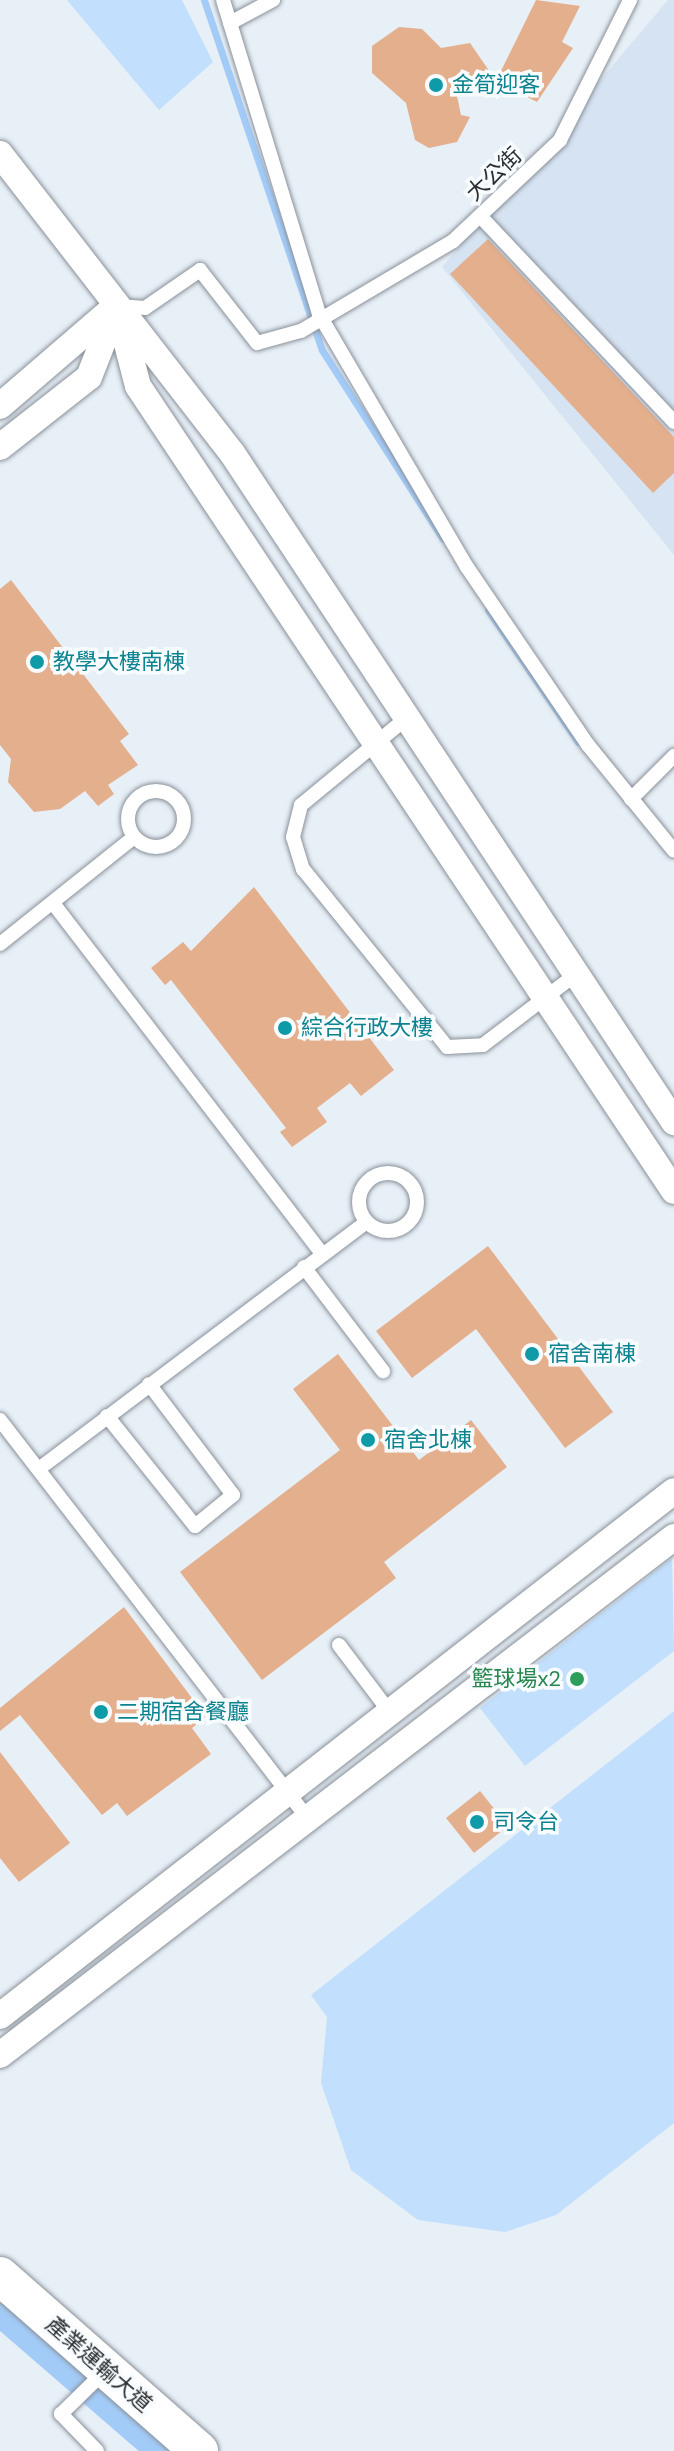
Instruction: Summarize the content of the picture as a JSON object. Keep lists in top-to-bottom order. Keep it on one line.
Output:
{"streets":{"street":["產業運輸大道"],"lane":["大公街"]},"places":["金筍迎客","教學大樓南棟","綜合行政大樓","宿舍南棟","宿舍北棟","籃球場x2","二期宿舍餐廳","司令台"]}
